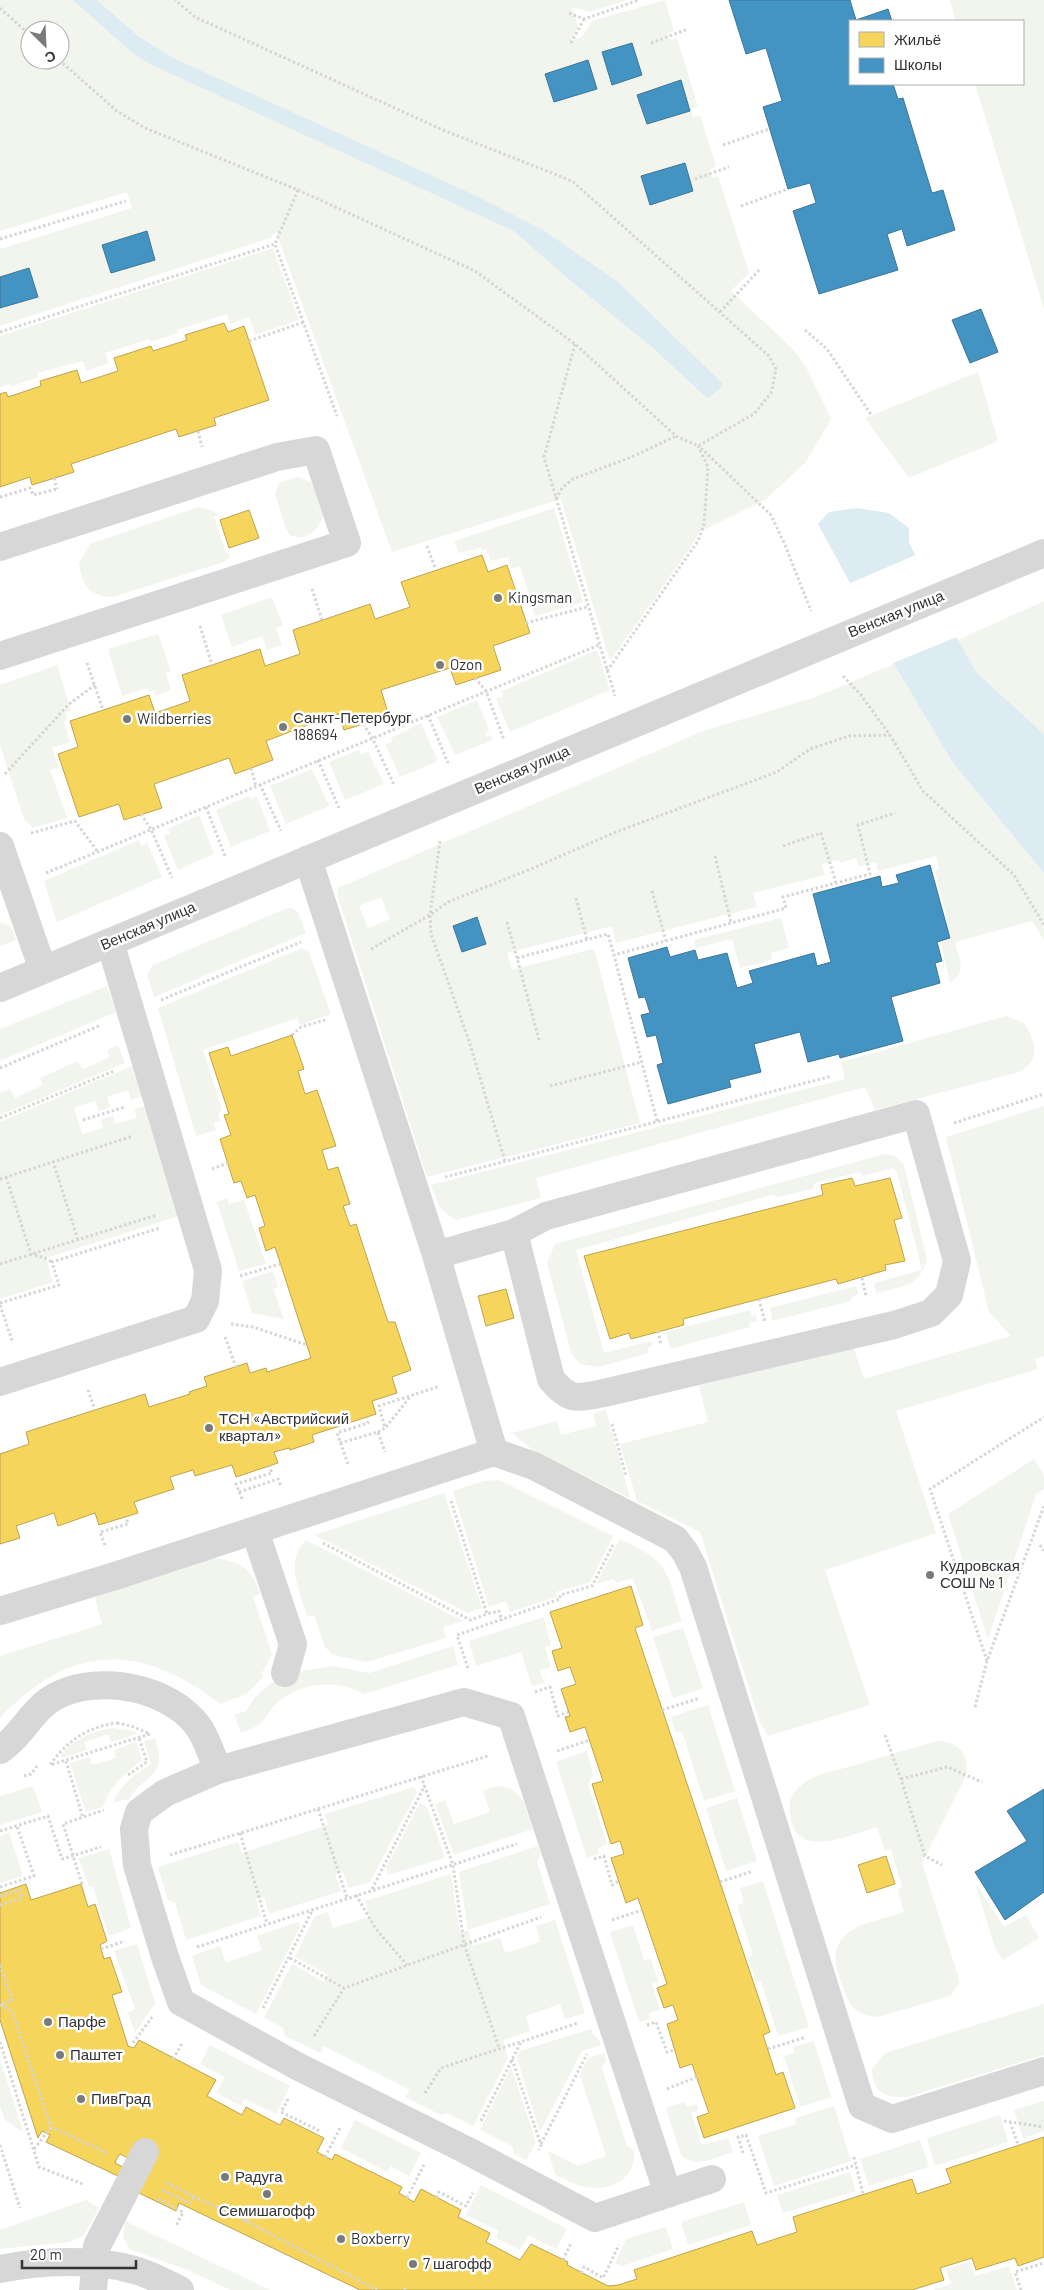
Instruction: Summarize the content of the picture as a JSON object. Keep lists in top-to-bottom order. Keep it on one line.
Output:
{"streets":{"street":["Венская улица"]},"places":["Kingsman","Ozon","Wildberries","Санкт-Петербург 188694","ТСН «Австрийский квартал»","Кудровская СОШ № 1","Парфе","Паштет","ПивГрад","Радуга","Семишагофф","Boxberry","7 шагофф"],"legend":["Жильё","Школы"],"scale_bar":"20 m","north":"bottom right"}
